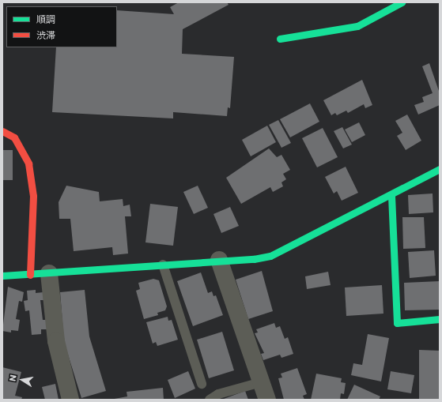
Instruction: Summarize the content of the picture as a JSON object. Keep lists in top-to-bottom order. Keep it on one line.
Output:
{"legend":["順調","渋滞"],"north":"left"}
